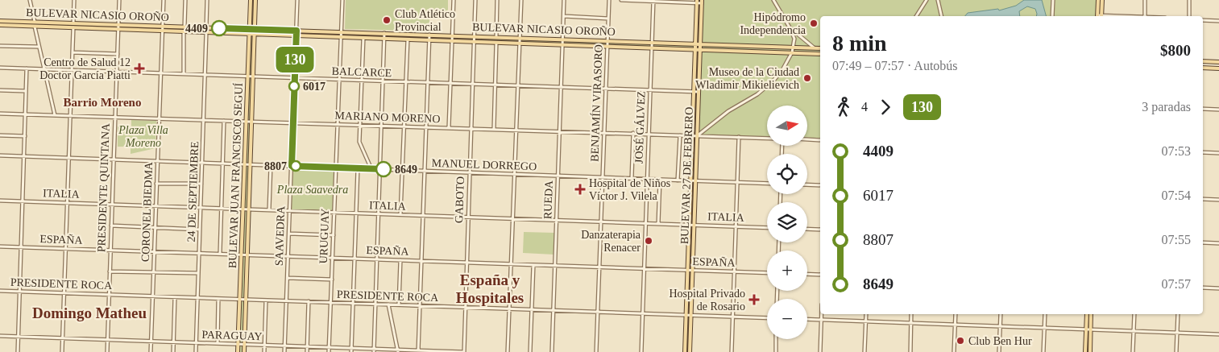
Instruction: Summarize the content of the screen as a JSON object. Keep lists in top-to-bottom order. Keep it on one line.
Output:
{"streets":{"main road":["BULEVAR NICASIO OROÑO","BULEVAR JUAN FRANCISCO SEGUÍ","BULEVAR 27 DE FEBRERO"],"street":["BALCARCE","BENJAMÍN VIRASORO","MARIANO MORENO","JOSÉ GÁLVEZ","MANUEL DORREGO","PRESIDENTE QUINTANA","24 DE SEPTIEMBRE","ITALIA","GABOTO","RUEDA","CORONEL BIEDMA","SAAVEDRA","URUGUAY","ESPAÑA","PRESIDENTE ROCA","PARAGUAY"]},"crossings":[["BULEVAR NICASIO OROÑO","BENJAMÍN VIRASORO"],["BULEVAR NICASIO OROÑO","JOSÉ GÁLVEZ"],["BULEVAR NICASIO OROÑO","BULEVAR JUAN FRANCISCO SEGUÍ"],["BULEVAR NICASIO OROÑO","BULEVAR 27 DE FEBRERO"],["BULEVAR NICASIO OROÑO","PRESIDENTE QUINTANA"],["BULEVAR NICASIO OROÑO","24 DE SEPTIEMBRE"],["BULEVAR NICASIO OROÑO","GABOTO"],["BULEVAR NICASIO OROÑO","RUEDA"],["BULEVAR NICASIO OROÑO","CORONEL BIEDMA"],["BULEVAR NICASIO OROÑO","SAAVEDRA"],["BULEVAR NICASIO OROÑO","URUGUAY"],["BALCARCE","BENJAMÍN VIRASORO"],["BALCARCE","JOSÉ GÁLVEZ"],["BALCARCE","BULEVAR JUAN FRANCISCO SEGUÍ"],["BALCARCE","BULEVAR 27 DE FEBRERO"],["BALCARCE","PRESIDENTE QUINTANA"],["BALCARCE","24 DE SEPTIEMBRE"],["BALCARCE","GABOTO"],["BALCARCE","RUEDA"],["BALCARCE","CORONEL BIEDMA"],["BALCARCE","SAAVEDRA"],["BALCARCE","URUGUAY"],["BENJAMÍN VIRASORO","MARIANO MORENO"],["BENJAMÍN VIRASORO","MANUEL DORREGO"],["BENJAMÍN VIRASORO","ITALIA"],["BENJAMÍN VIRASORO","ESPAÑA"],["BENJAMÍN VIRASORO","PRESIDENTE ROCA"],["MARIANO MORENO","JOSÉ GÁLVEZ"],["MARIANO MORENO","BULEVAR JUAN FRANCISCO SEGUÍ"],["MARIANO MORENO","BULEVAR 27 DE FEBRERO"],["MARIANO MORENO","PRESIDENTE QUINTANA"],["MARIANO MORENO","24 DE SEPTIEMBRE"],["MARIANO MORENO","GABOTO"],["MARIANO MORENO","RUEDA"],["MARIANO MORENO","CORONEL BIEDMA"],["MARIANO MORENO","SAAVEDRA"],["MARIANO MORENO","URUGUAY"],["JOSÉ GÁLVEZ","MANUEL DORREGO"],["JOSÉ GÁLVEZ","ITALIA"],["JOSÉ GÁLVEZ","ESPAÑA"],["JOSÉ GÁLVEZ","PRESIDENTE ROCA"],["MANUEL DORREGO","BULEVAR JUAN FRANCISCO SEGUÍ"],["MANUEL DORREGO","BULEVAR 27 DE FEBRERO"],["MANUEL DORREGO","PRESIDENTE QUINTANA"],["MANUEL DORREGO","24 DE SEPTIEMBRE"],["MANUEL DORREGO","GABOTO"],["MANUEL DORREGO","RUEDA"],["MANUEL DORREGO","CORONEL BIEDMA"],["MANUEL DORREGO","SAAVEDRA"],["MANUEL DORREGO","URUGUAY"],["BULEVAR JUAN FRANCISCO SEGUÍ","ITALIA"],["BULEVAR JUAN FRANCISCO SEGUÍ","ESPAÑA"],["BULEVAR JUAN FRANCISCO SEGUÍ","PRESIDENTE ROCA"],["BULEVAR JUAN FRANCISCO SEGUÍ","PARAGUAY"],["BULEVAR 27 DE FEBRERO","ITALIA"],["BULEVAR 27 DE FEBRERO","ESPAÑA"],["BULEVAR 27 DE FEBRERO","PRESIDENTE ROCA"],["PRESIDENTE QUINTANA","ITALIA"],["PRESIDENTE QUINTANA","ESPAÑA"],["PRESIDENTE QUINTANA","PRESIDENTE ROCA"],["PRESIDENTE QUINTANA","PARAGUAY"],["24 DE SEPTIEMBRE","ITALIA"],["24 DE SEPTIEMBRE","ESPAÑA"],["24 DE SEPTIEMBRE","PRESIDENTE ROCA"],["24 DE SEPTIEMBRE","PARAGUAY"],["ITALIA","GABOTO"],["ITALIA","RUEDA"],["ITALIA","CORONEL BIEDMA"],["ITALIA","SAAVEDRA"],["ITALIA","URUGUAY"],["GABOTO","ESPAÑA"],["GABOTO","PRESIDENTE ROCA"],["GABOTO","PARAGUAY"],["RUEDA","ESPAÑA"],["RUEDA","PRESIDENTE ROCA"],["CORONEL BIEDMA","ESPAÑA"],["CORONEL BIEDMA","PRESIDENTE ROCA"],["CORONEL BIEDMA","PARAGUAY"],["SAAVEDRA","ESPAÑA"],["SAAVEDRA","PRESIDENTE ROCA"],["SAAVEDRA","PARAGUAY"],["URUGUAY","ESPAÑA"],["URUGUAY","PRESIDENTE ROCA"],["URUGUAY","PARAGUAY"]],"districts":["Barrio Moreno","España y Hospitales","Domingo Matheu"],"parks":["Plaza Villa Moreno","Plaza Saavedra"],"places":{"other":["Club Atlético Provincial","Hipódromo Independencia","4409","Museo de la Ciudad Wladimir Mikielievich","6017","8807","8649","Danzaterapia Renacer","Club Ben Hur"],"health":["Centro de Salud 12 Doctor García Piatti","Hospital de Niños Víctor J. Vilela","Hospital Privado de Rosario"]},"lines":["bus line 130"],"north":"right","page":{"on_map":"130","heading":["8 min","07:49 – 07:57 · Autobús","$800"],"legs":["4","130","3 paradas"],"map_buttons":["+","−"],"list":[{"name":"4409","value":"07:53"},{"name":"6017","value":"07:54"},{"name":"8807","value":"07:55"},{"name":"8649","value":"07:57"}]}}
